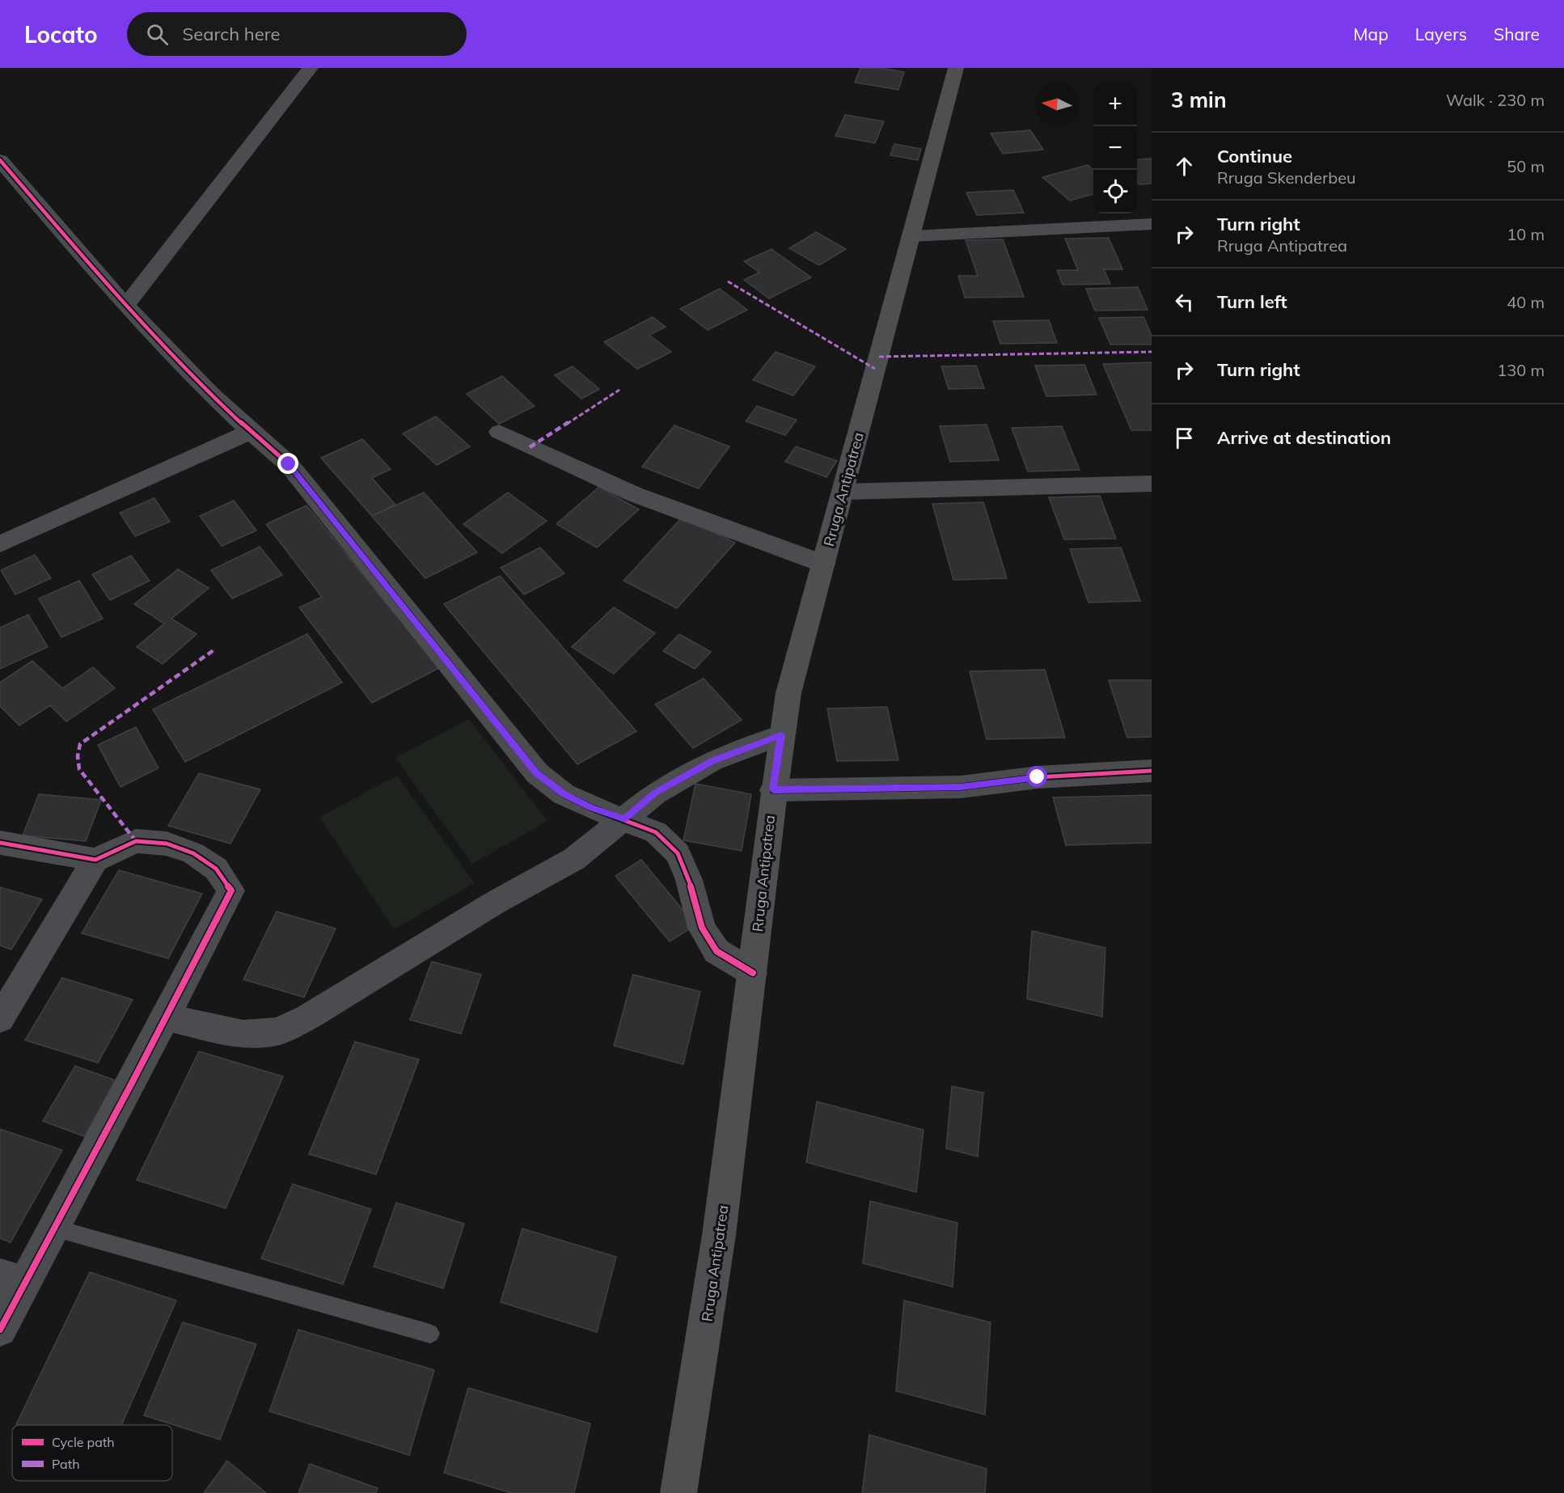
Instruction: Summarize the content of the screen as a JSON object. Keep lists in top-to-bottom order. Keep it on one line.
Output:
{"streets":{"main road":["Rruga Antipatrea"]},"legend":["Cycle path","Path"],"north":"left","page":{"header":"Locato","search":"Search here","nav":["Map","Layers","Share"],"heading":["3 min","Walk · 230 m"],"map_buttons":["+","−"],"list":[["Continue","Rruga Skenderbeu","50 m"],["Turn right","Rruga Antipatrea","10 m"],["Turn left","40 m"],["Turn right","130 m"],"Arrive at destination"]}}
